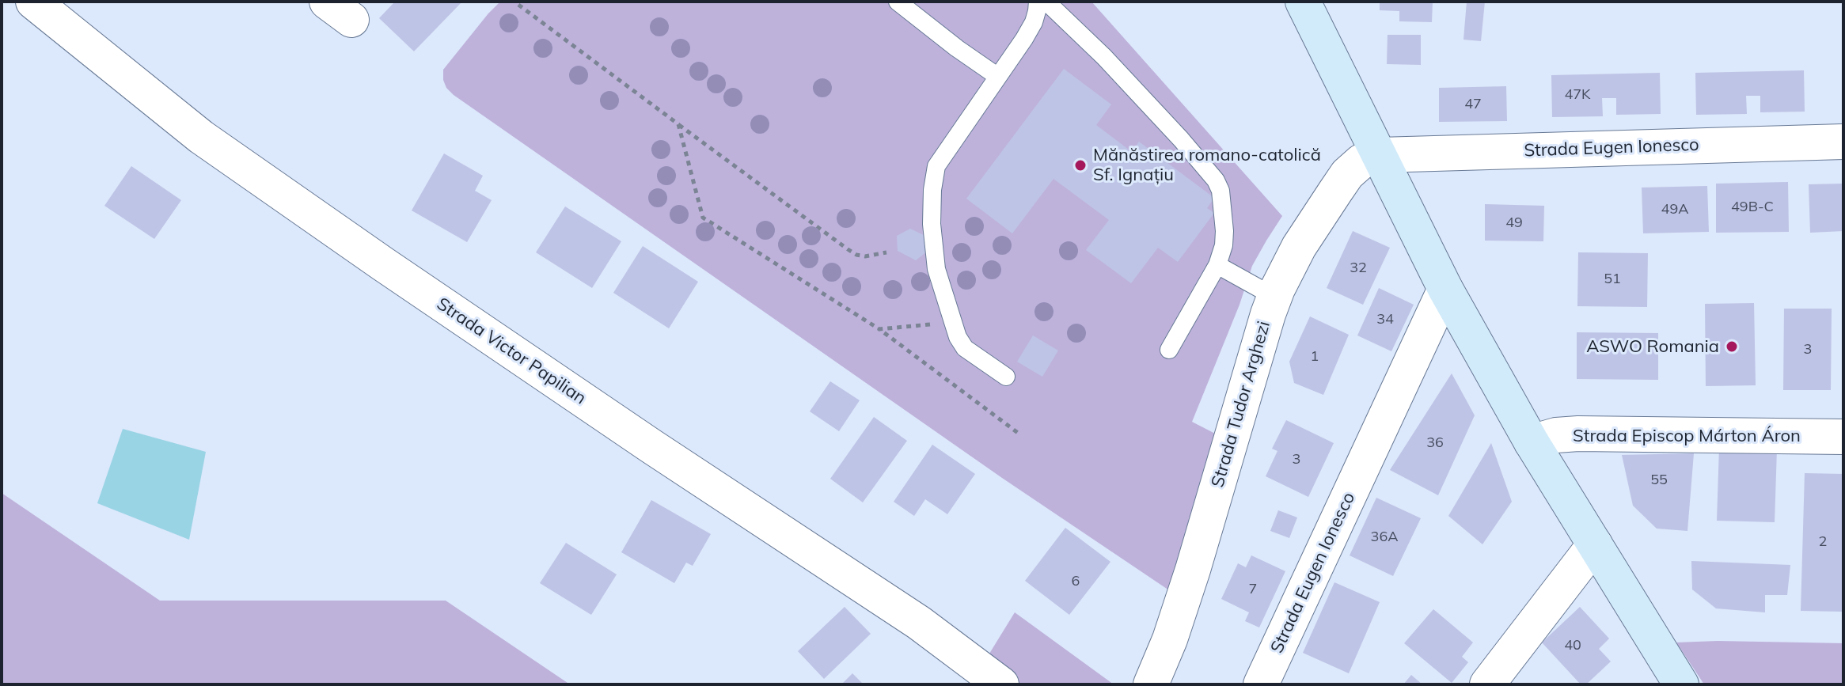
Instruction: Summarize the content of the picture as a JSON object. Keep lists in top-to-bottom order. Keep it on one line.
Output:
{"streets":{"street":["Strada Eugen Ionesco","Strada Victor Papilian","Strada Tudor Arghezi","Strada Episcop Márton Áron"]},"crossings":[["Strada Eugen Ionesco","Strada Tudor Arghezi"]],"places":["Mănăstirea romano-catolică Sf. Ignațiu","ASWO Romania"],"house_numbers":["47K","47","49B-C","49A","49","32","51","34","3","1","36","3","55","36A","2","6","7","40"]}
